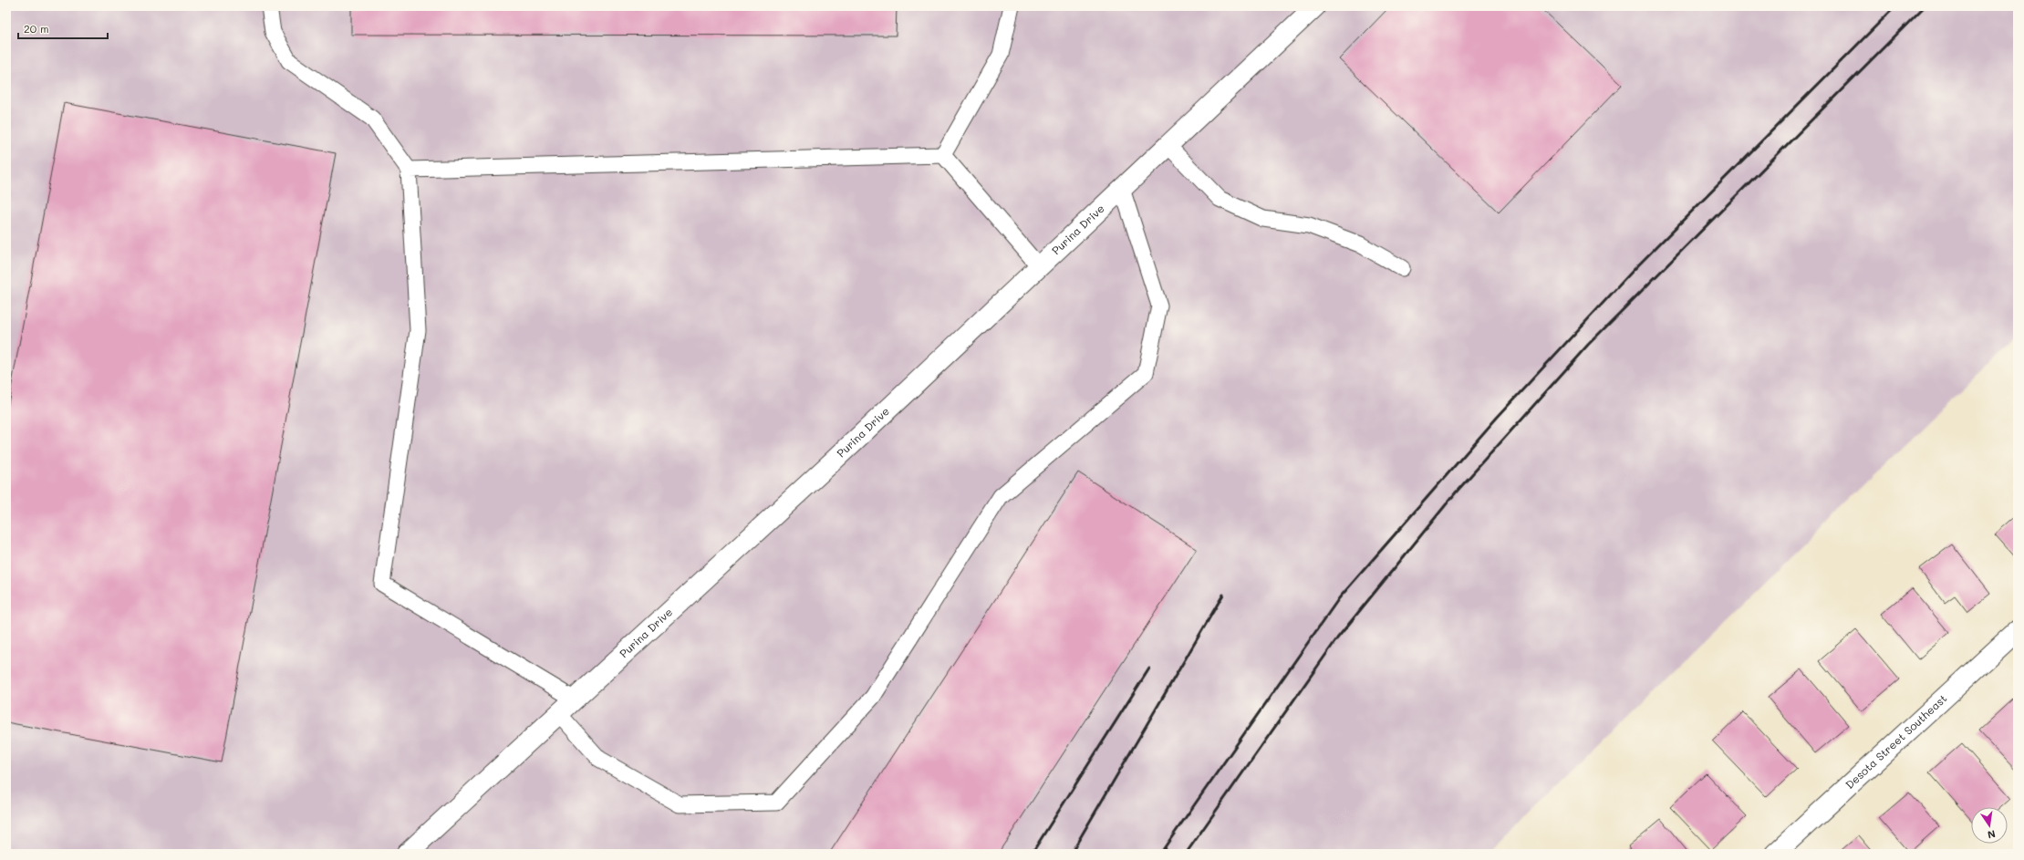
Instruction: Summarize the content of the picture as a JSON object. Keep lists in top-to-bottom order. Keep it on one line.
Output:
{"streets":{"street":["Purina Drive","Desota Street Southeast"]},"scale_bar":"20 m","north":"bottom"}
